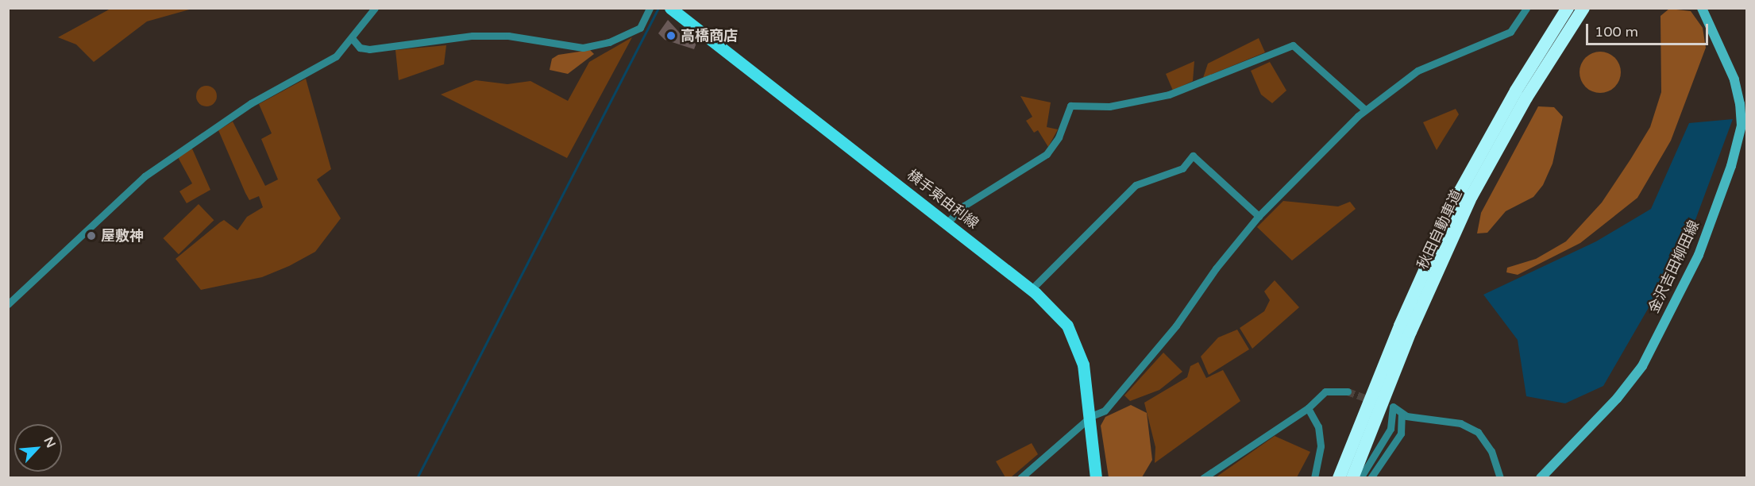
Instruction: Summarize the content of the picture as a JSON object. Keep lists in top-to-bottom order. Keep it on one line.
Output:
{"streets":{"highway":["秋田自動車道"],"main road":["横手東由利線","金沢吉田柳田線"]},"places":["高橋商店","屋敷神"],"scale_bar":"100 m","north":"top right"}
